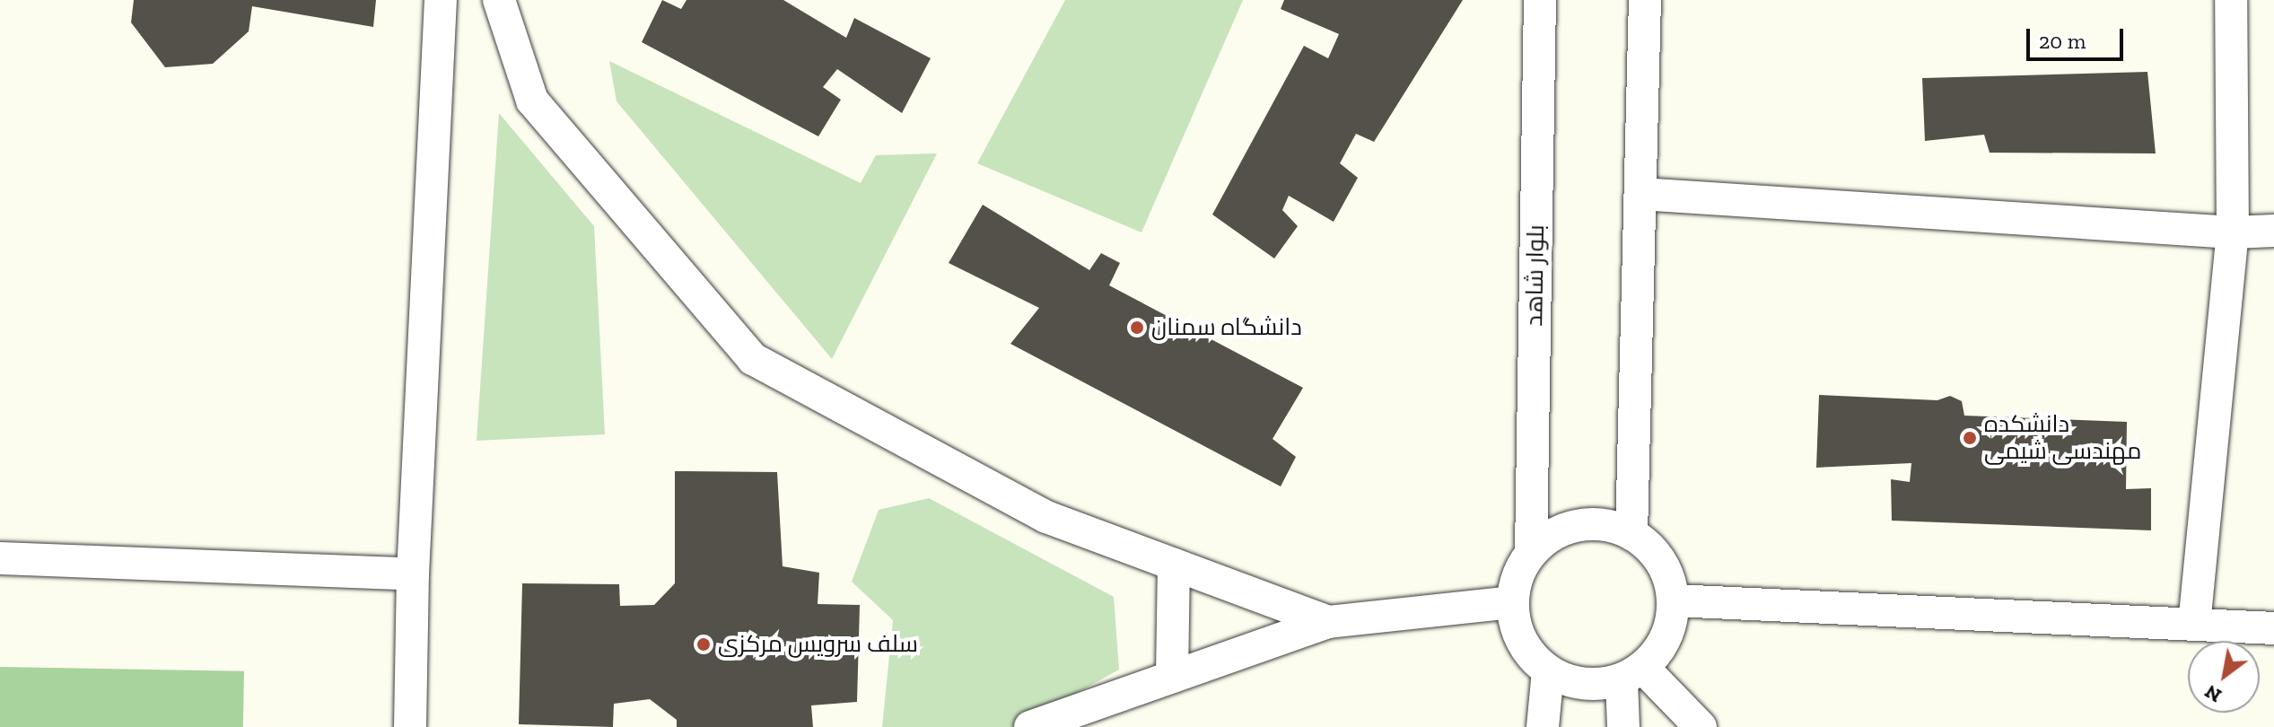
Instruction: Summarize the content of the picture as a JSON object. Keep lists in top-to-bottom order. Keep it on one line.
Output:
{"streets":{"lane":["بلوار شاهد"]},"places":["دانشگاه سمنان","دانشکده مهندسی شیمی","سلف سرویس مرکزی"],"scale_bar":"20 m","north":"bottom left"}
